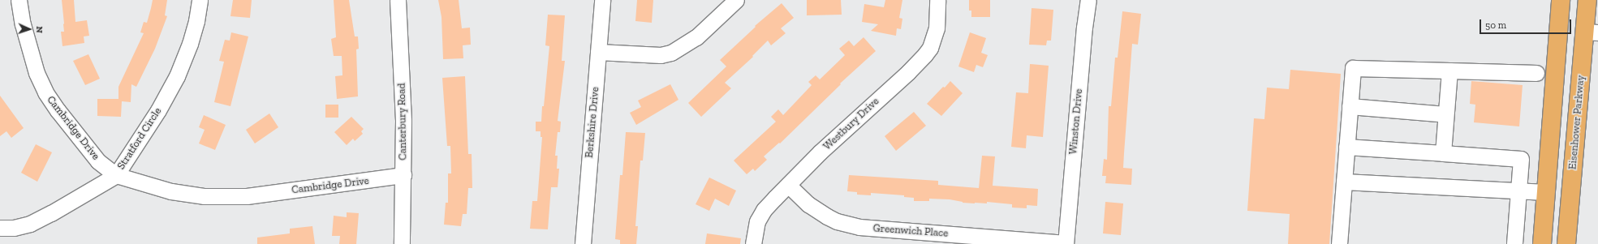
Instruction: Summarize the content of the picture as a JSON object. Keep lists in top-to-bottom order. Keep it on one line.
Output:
{"streets":{"main road":["Eisenhower Parkway"],"street":["Canterbury Road","Winston Drive","Berkshire Drive","Westbury Drive","Cambridge Drive","Stratford Circle","Greenwich Place"]},"crossings":[["Canterbury Road","Cambridge Drive"],["Winston Drive","Greenwich Place"],["Westbury Drive","Greenwich Place"],["Cambridge Drive","Stratford Circle"]],"scale_bar":"50 m","north":"right"}
